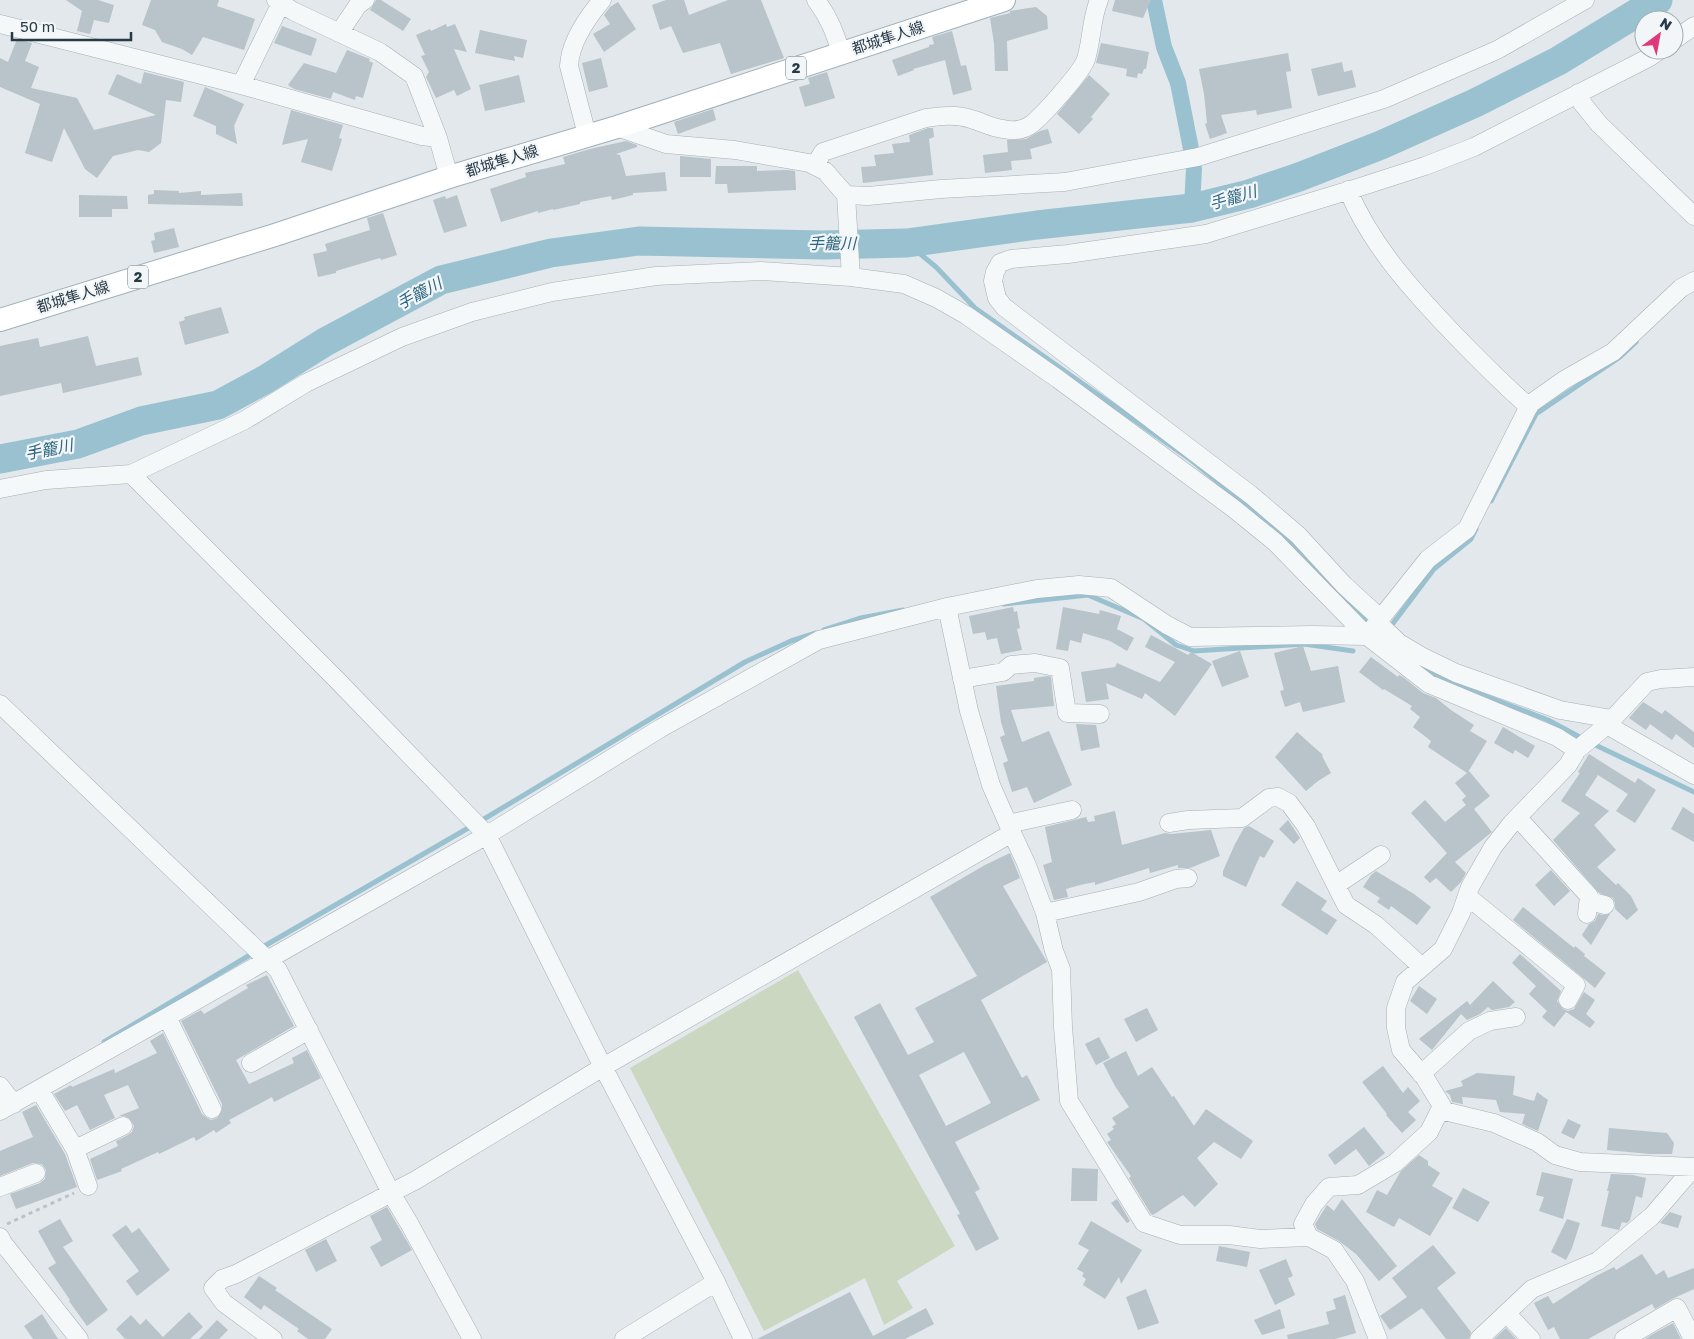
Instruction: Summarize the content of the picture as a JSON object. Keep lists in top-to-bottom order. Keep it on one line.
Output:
{"streets":{"main road":["都城隼人線","2"]},"water":["手籠川"],"scale_bar":"50 m","north":"top right"}
